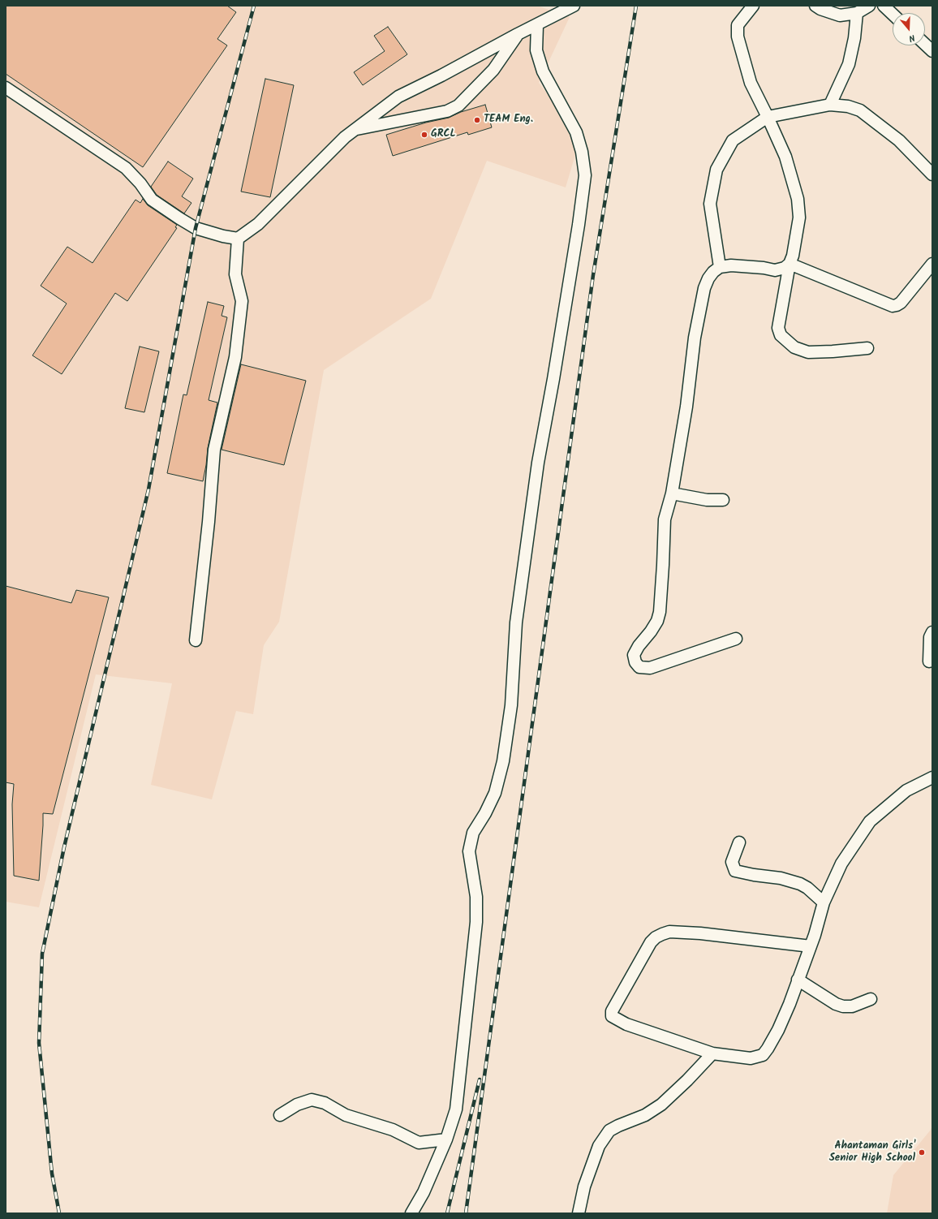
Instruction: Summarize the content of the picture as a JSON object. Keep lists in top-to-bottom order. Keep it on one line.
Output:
{"places":["TEAM Eng.","GRCL","Ahantaman Girls' Senior High School"],"north":"bottom"}
